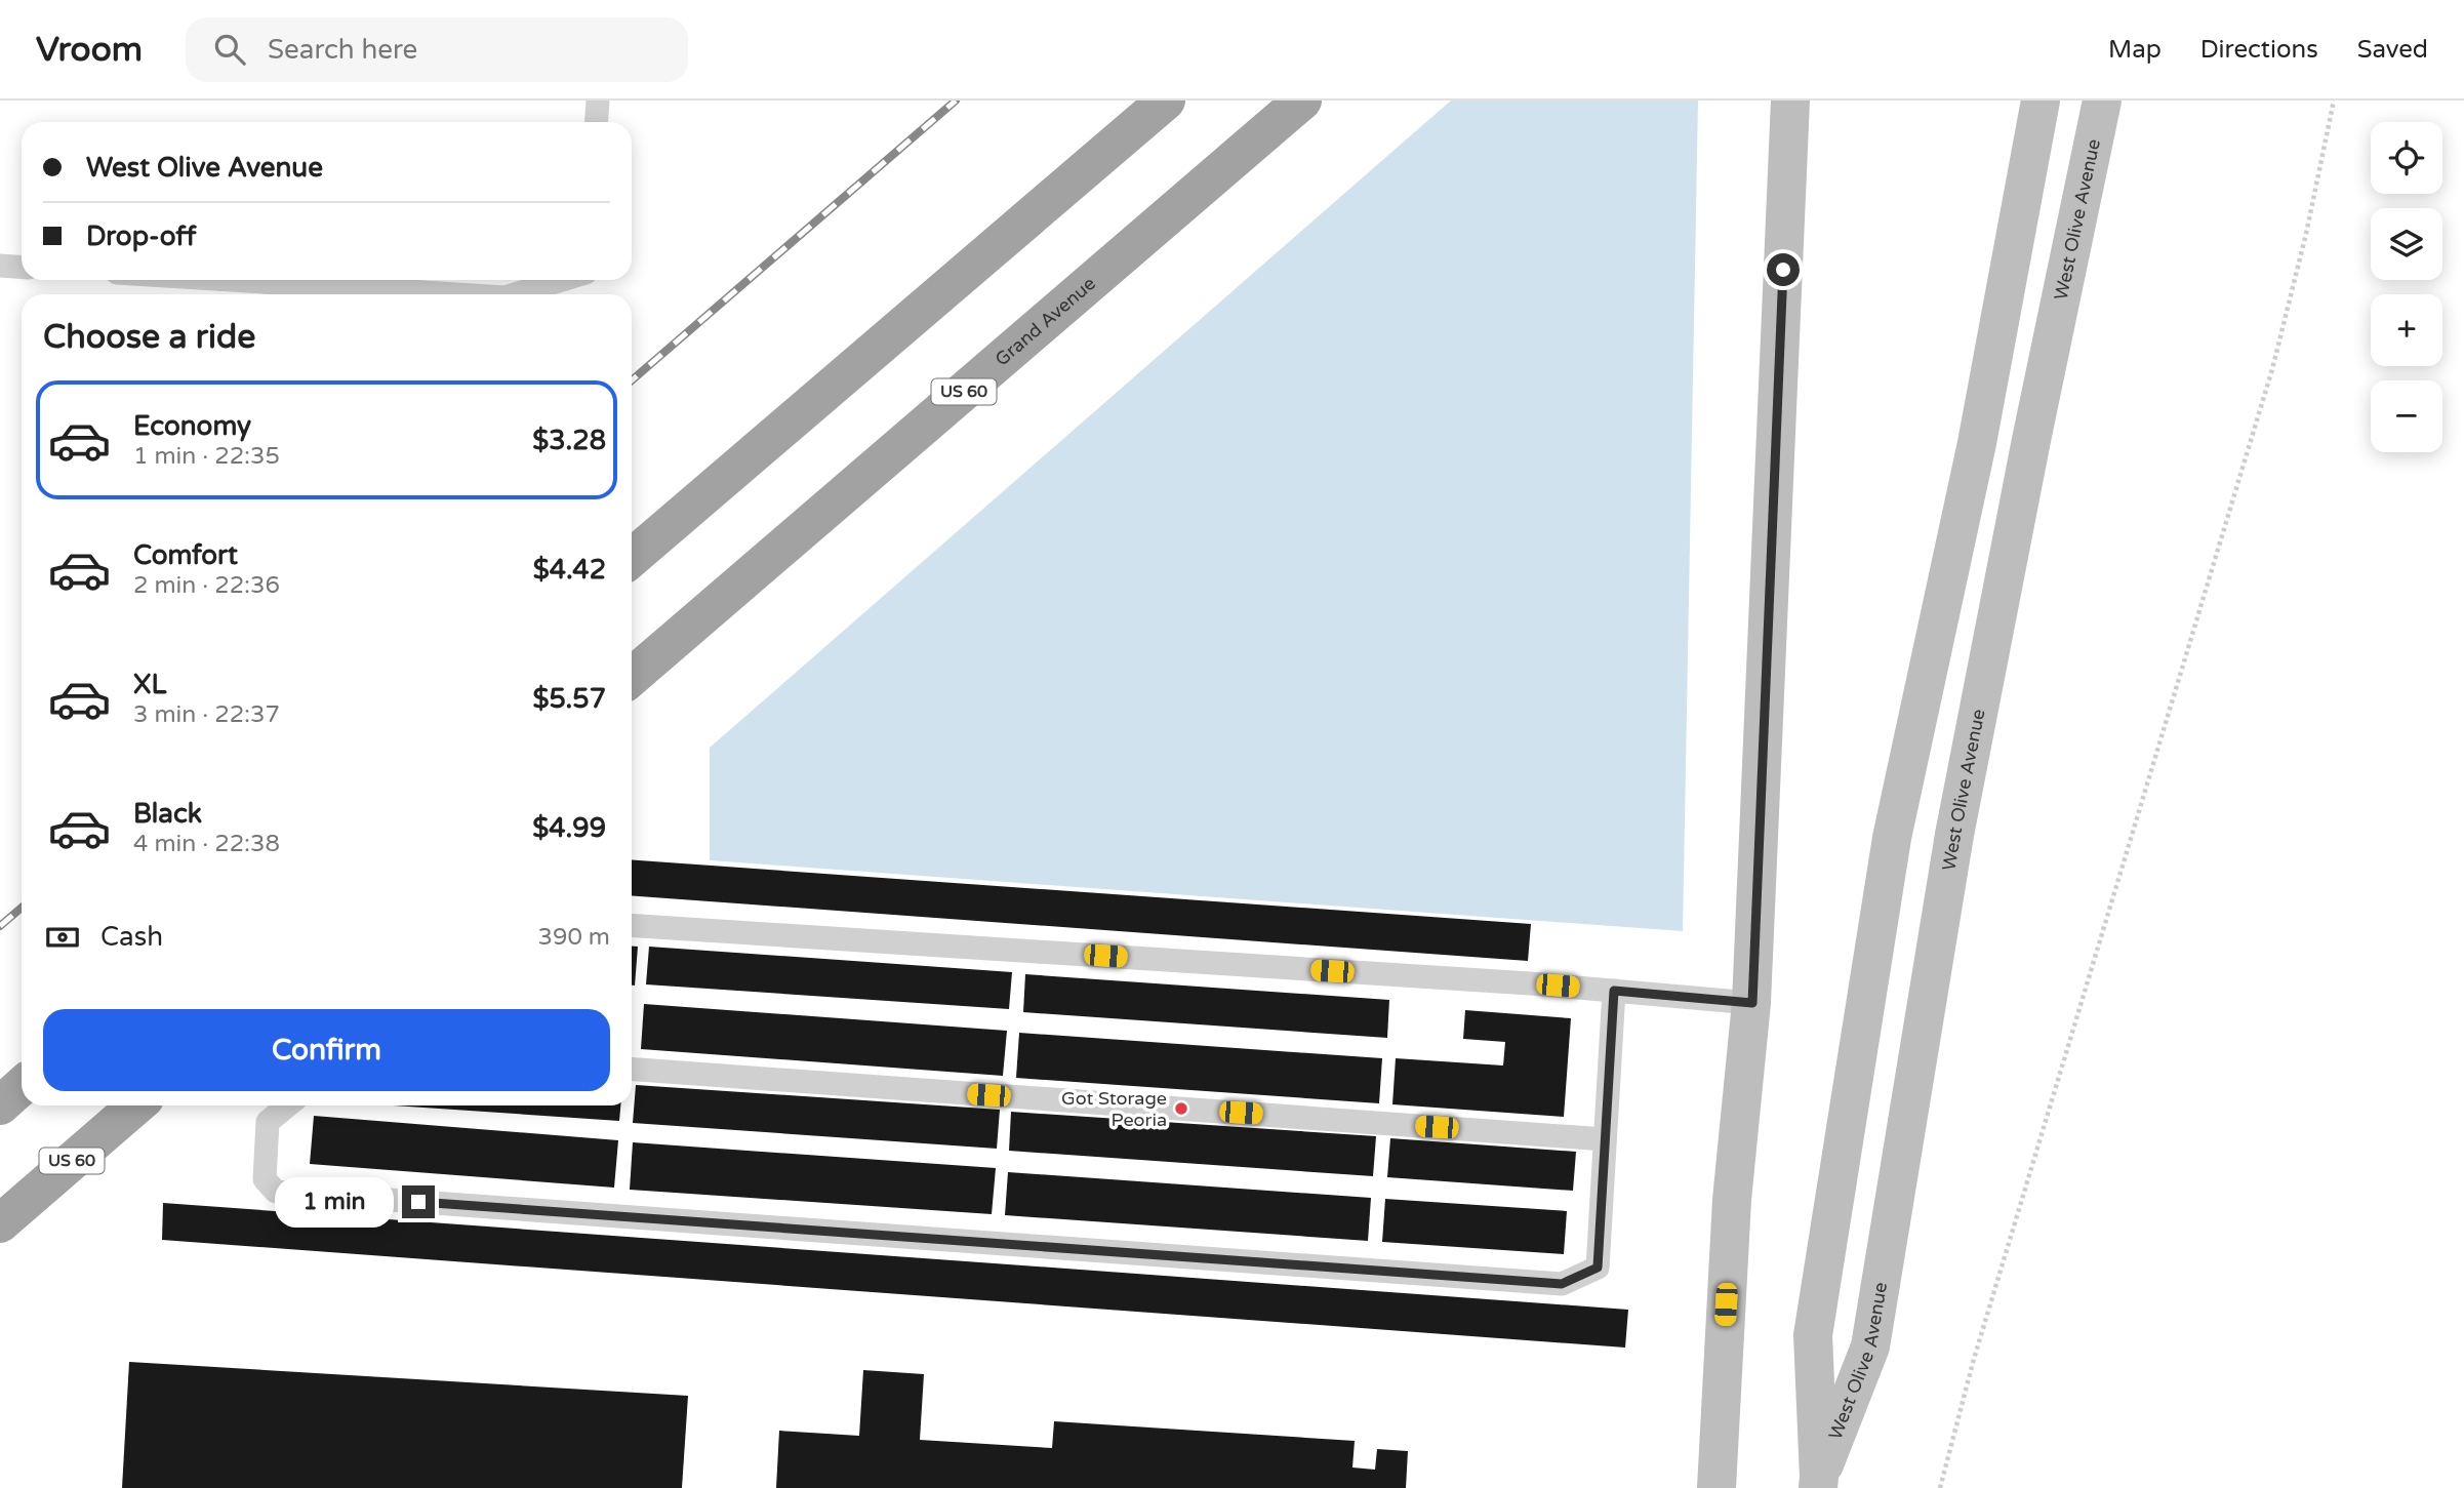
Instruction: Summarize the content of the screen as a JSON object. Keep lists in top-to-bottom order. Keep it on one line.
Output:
{"streets":{"highway":["Grand Avenue","US 60"],"main road":["West Olive Avenue"]},"places":["Got Storage Peoria"],"page":{"header":"Vroom","search":"Search here","nav":["Map","Directions","Saved"],"map_buttons":["+","−"],"banner":["West Olive Avenue","Drop-off"],"heading":"Choose a ride","list":[{"name":"Economy","note":"1 min · 22:35","value":"$3.28"},{"name":"Comfort","note":"2 min · 22:36","value":"$4.42"},{"name":"XL","note":"3 min · 22:37","value":"$5.57"},{"name":"Black","note":"4 min · 22:38","value":"$4.99"}],"pay":["Cash","390 m"],"buttons":"Confirm","bubble":"1 min"}}
